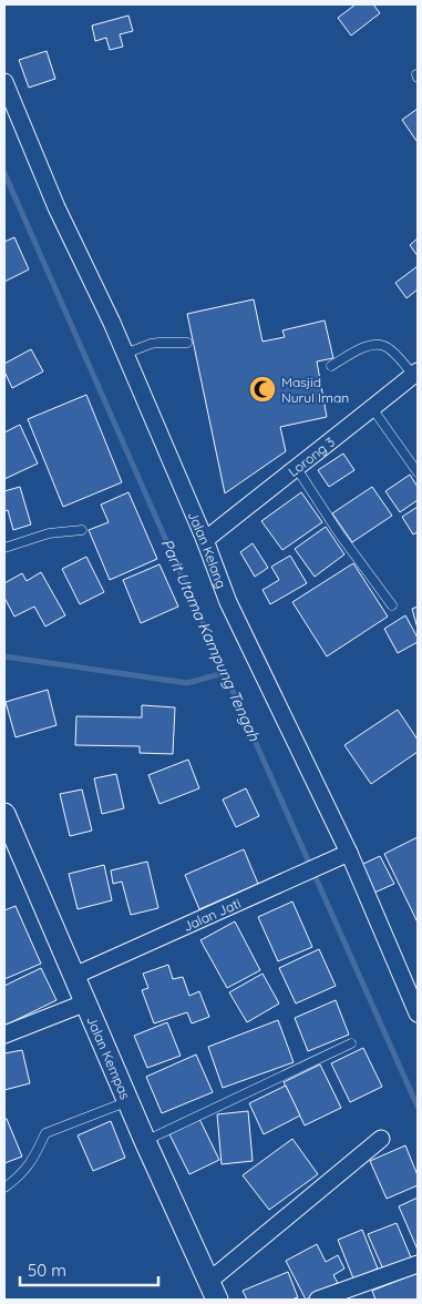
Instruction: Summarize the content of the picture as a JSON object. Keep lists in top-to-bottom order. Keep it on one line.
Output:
{"streets":{"street":["Lorong 3","Jalan Kelang","Jalan Jati","Jalan Kempas"]},"crossings":[["Lorong 3","Jalan Kelang"],["Jalan Kelang","Jalan Jati"],["Jalan Jati","Jalan Kempas"]],"water":["Parit Utama Kampung Tengah"],"places":{"mosque":["Masjid Nurul Iman"]},"scale_bar":"50 m"}
